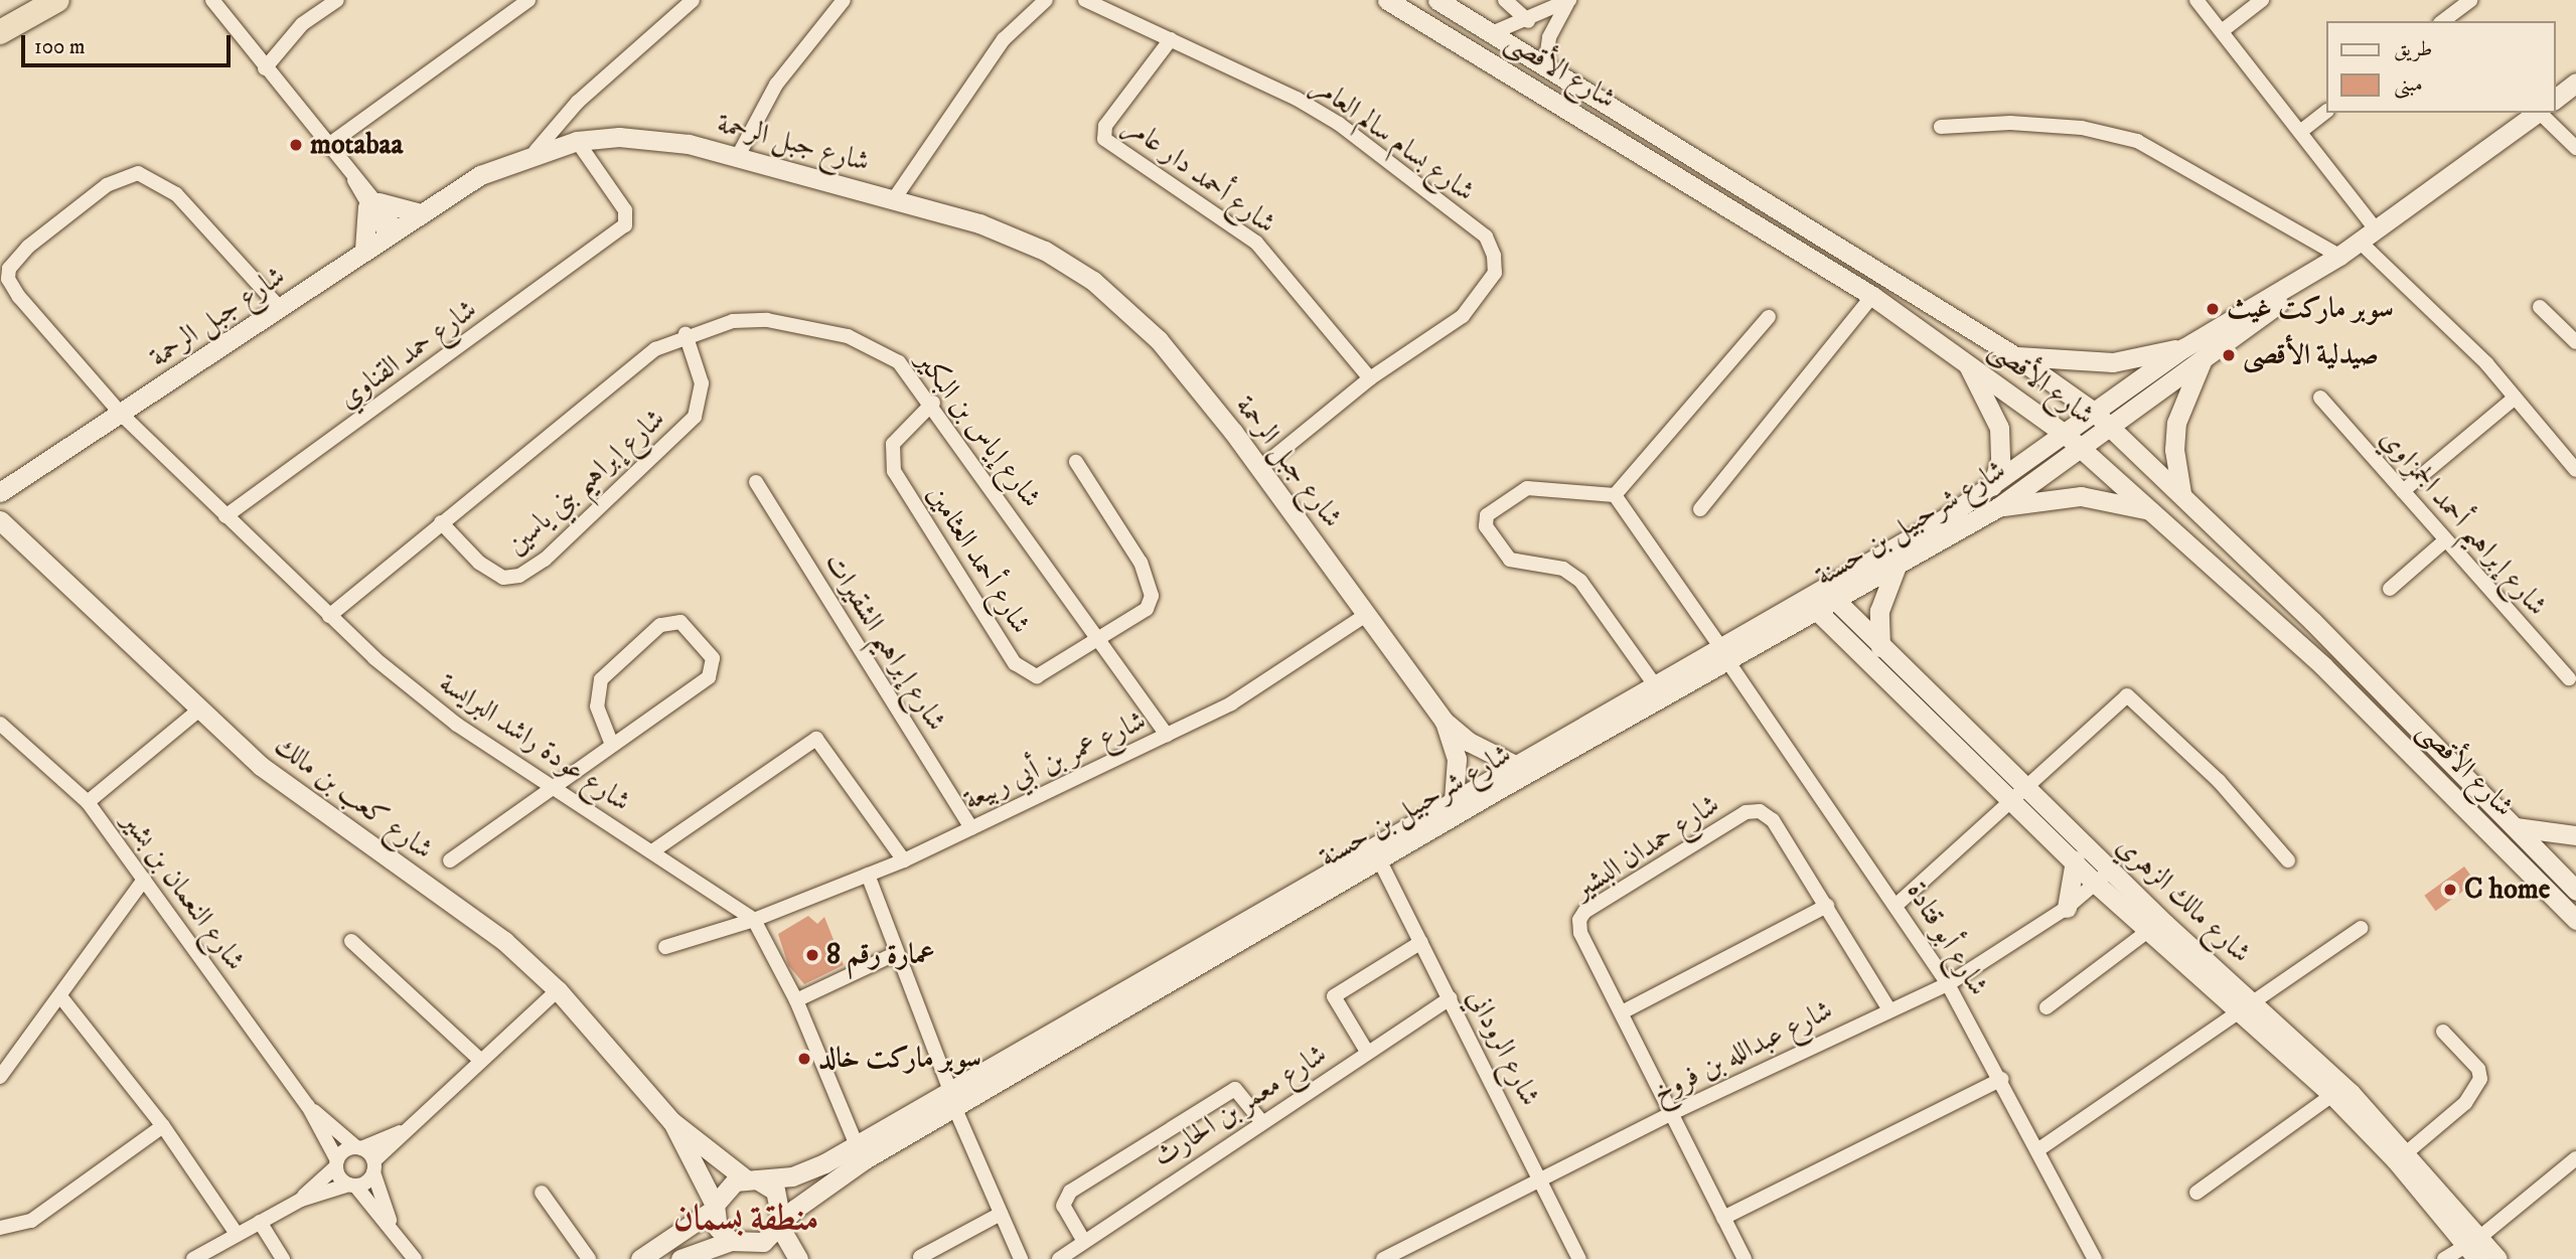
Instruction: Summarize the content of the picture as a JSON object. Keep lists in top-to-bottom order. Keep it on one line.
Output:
{"streets":{"street":["شارع الأقصى","شارع بسام سالم العامر","شارع جبل الرحمة","شارع أحمد دار عامر","شارع حمد القناوي","شارع إياس بن البكير","شارع إبراهيم بني ياسين","شارع إبراهيم أحمد الجمزاوي","شارع شرحبيل بن حسنة","شارع أحمد العثامين","شارع إبراهيم الشقيرات","شارع عودة راشد البرايسة","شارع عمر بن أبي ربيعة","شارع كعب بن مالك","شارع حمدان البشير","شارع النعمان بن بشير","شارع مالك الزهري","شارع أبو قتادة","شارع الروداني","شارع عبدالله بن فروخ","شارع معمر بن الحارث"]},"crossings":[["شارع الأقصى","شارع شرحبيل بن حسنة"],["شارع بسام سالم العامر","شارع جبل الرحمة"],["شارع بسام سالم العامر","شارع أحمد دار عامر"],["شارع جبل الرحمة","شارع حمد القناوي"],["شارع جبل الرحمة","شارع شرحبيل بن حسنة"],["شارع جبل الرحمة","شارع عودة راشد البرايسة"],["شارع جبل الرحمة","شارع عمر بن أبي ربيعة"],["شارع حمد القناوي","شارع عودة راشد البرايسة"],["شارع إياس بن البكير","شارع إبراهيم بني ياسين"],["شارع إياس بن البكير","شارع أحمد العثامين"],["شارع إياس بن البكير","شارع عودة راشد البرايسة"],["شارع إياس بن البكير","شارع عمر بن أبي ربيعة"],["شارع شرحبيل بن حسنة","شارع عودة راشد البرايسة"],["شارع شرحبيل بن حسنة","شارع كعب بن مالك"],["شارع شرحبيل بن حسنة","شارع مالك الزهري"],["شارع شرحبيل بن حسنة","شارع أبو قتادة"],["شارع شرحبيل بن حسنة","شارع الروداني"],["شارع إبراهيم الشقيرات","شارع عمر بن أبي ربيعة"],["شارع عودة راشد البرايسة","شارع عمر بن أبي ربيعة"],["شارع حمدان البشير","شارع عبدالله بن فروخ"],["شارع مالك الزهري","شارع عبدالله بن فروخ"],["شارع أبو قتادة","شارع عبدالله بن فروخ"],["شارع الروداني","شارع عبدالله بن فروخ"],["شارع الروداني","شارع معمر بن الحارث"]],"districts":["منطقة بسمان"],"places":["motabaa","سوبر ماركت غيث","صيدلية الأقصى","C home","عمارة رقم 8","سوبر ماركت خالد"],"legend":["طريق","مبنى"],"scale_bar":"100 m"}
